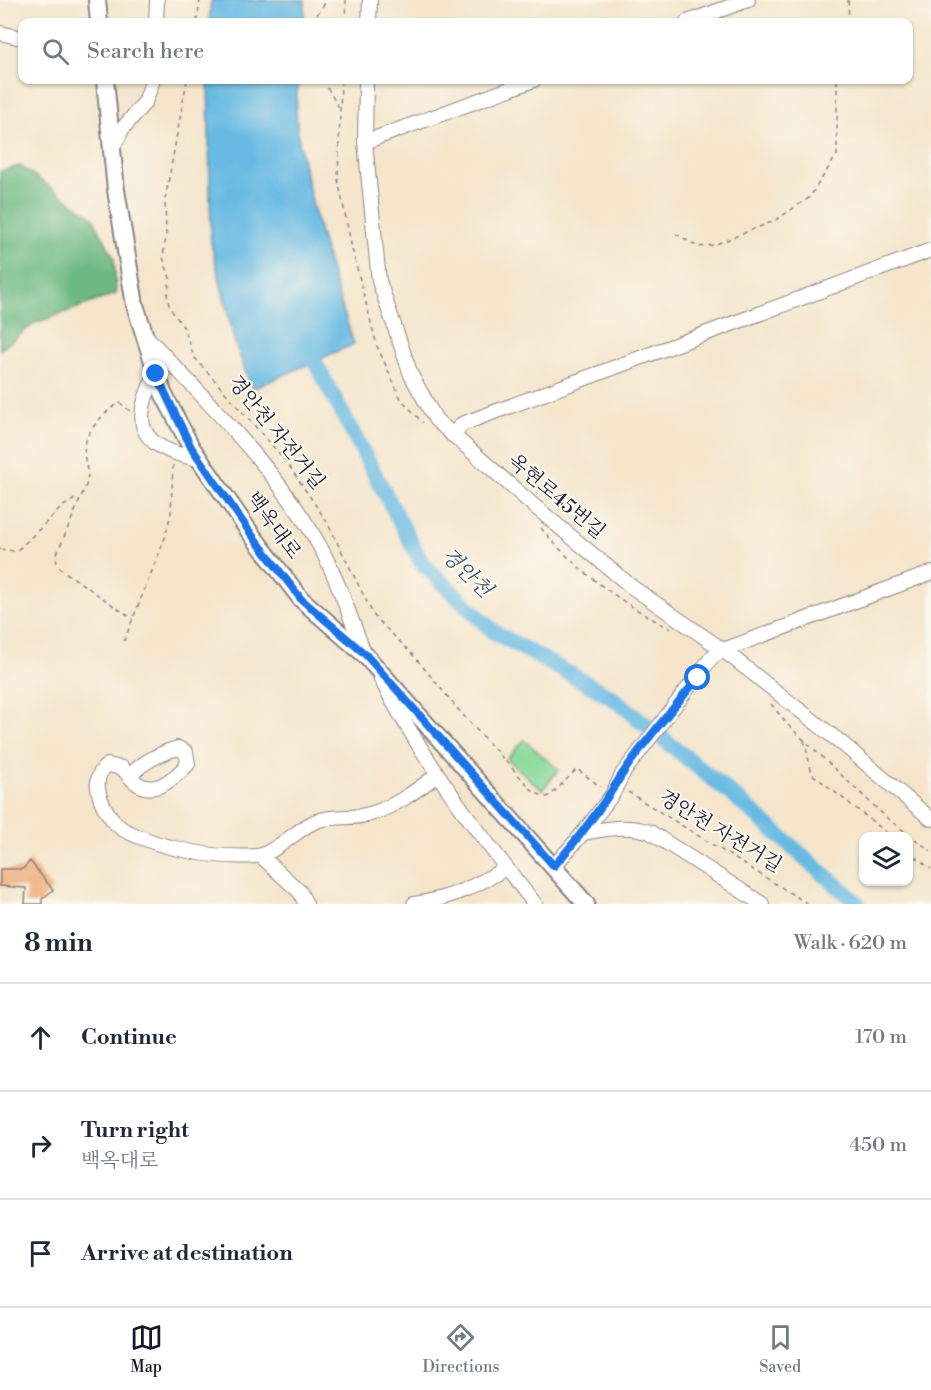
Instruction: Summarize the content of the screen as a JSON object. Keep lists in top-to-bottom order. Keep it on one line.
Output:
{"streets":{"main road":["백옥대로"],"street":["옥현로45번길"],"path":["경안천 자전거길"]},"water":["경안천"],"page":{"search":"Search here","heading":["8 min","Walk · 620 m"],"list":[["Continue","170 m"],["Turn right","백옥대로","450 m"],"Arrive at destination"],"nav":["Map","Directions","Saved"]}}
